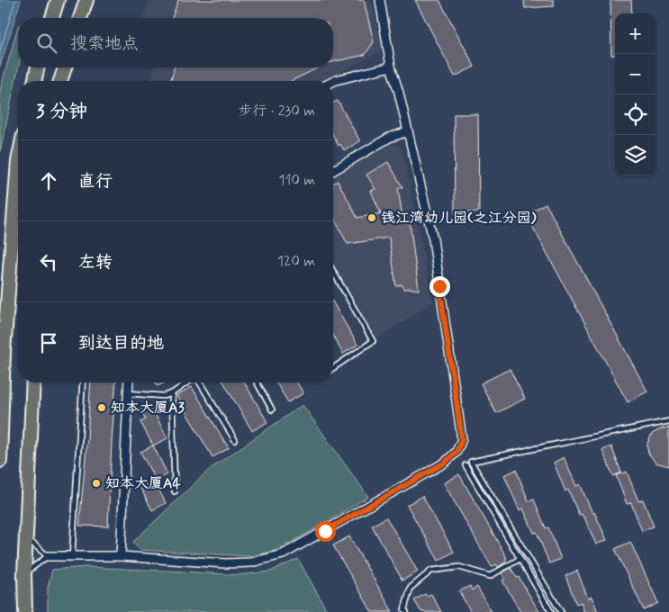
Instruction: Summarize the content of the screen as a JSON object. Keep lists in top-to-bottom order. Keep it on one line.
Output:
{"places":["钱江湾幼儿园(之江分园)","知本大厦A3","知本大厦A4"],"page":{"map_buttons":["+","−"],"search":"搜索地点","heading":["3 分钟","步行 · 230 m"],"list":[["直行","110 m"],["左转","120 m"],"到达目的地"]}}
